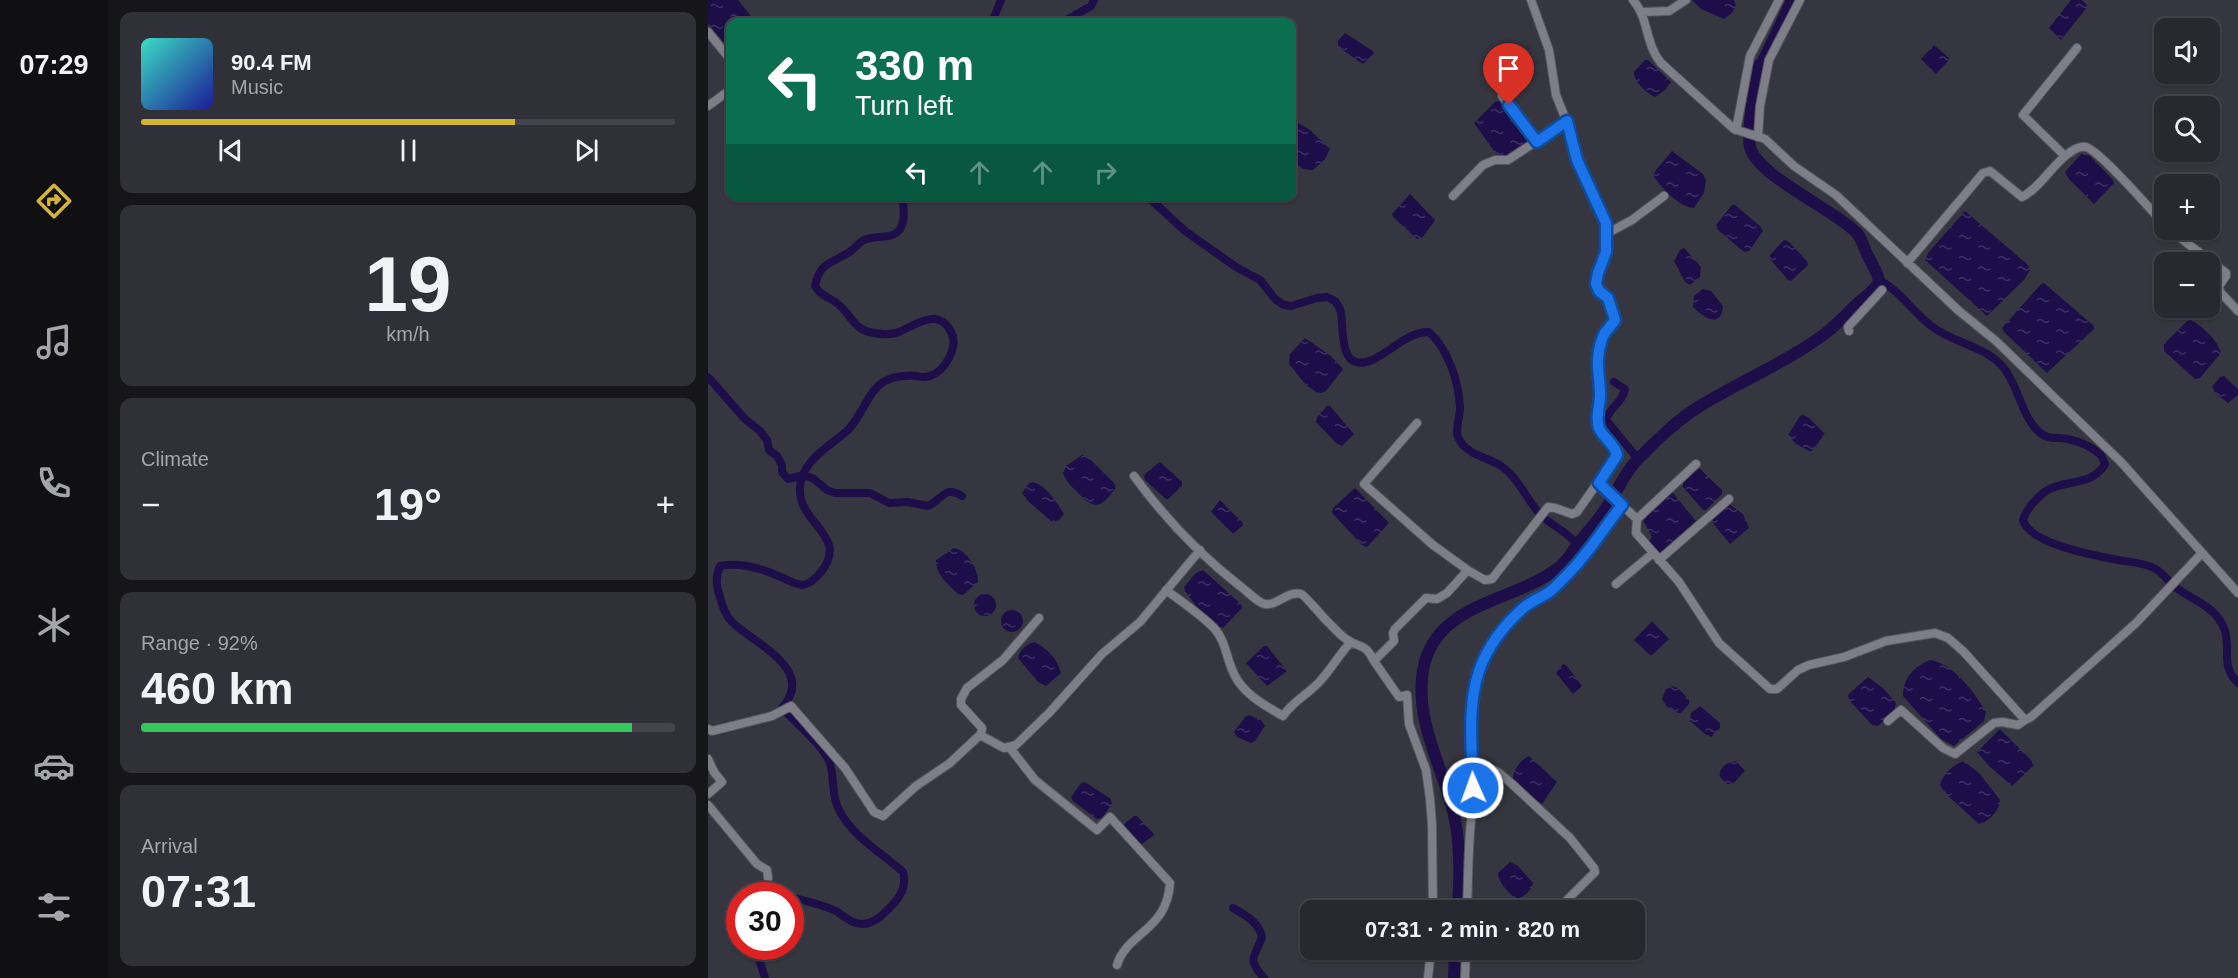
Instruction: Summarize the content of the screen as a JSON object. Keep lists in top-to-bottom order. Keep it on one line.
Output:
{"page":{"tabs":"07:29","map_buttons":["+","−"],"turn":["330 m","Turn left"],"song":["90.4 FM","Music"],"tile":[["19","km/h"],"Climate",["Range · 92%","460 km"],["Arrival","07:31"]],"heat":["−","19°","+"],"limit":"30","trip":"07:31 · 2 min · 820 m"}}
